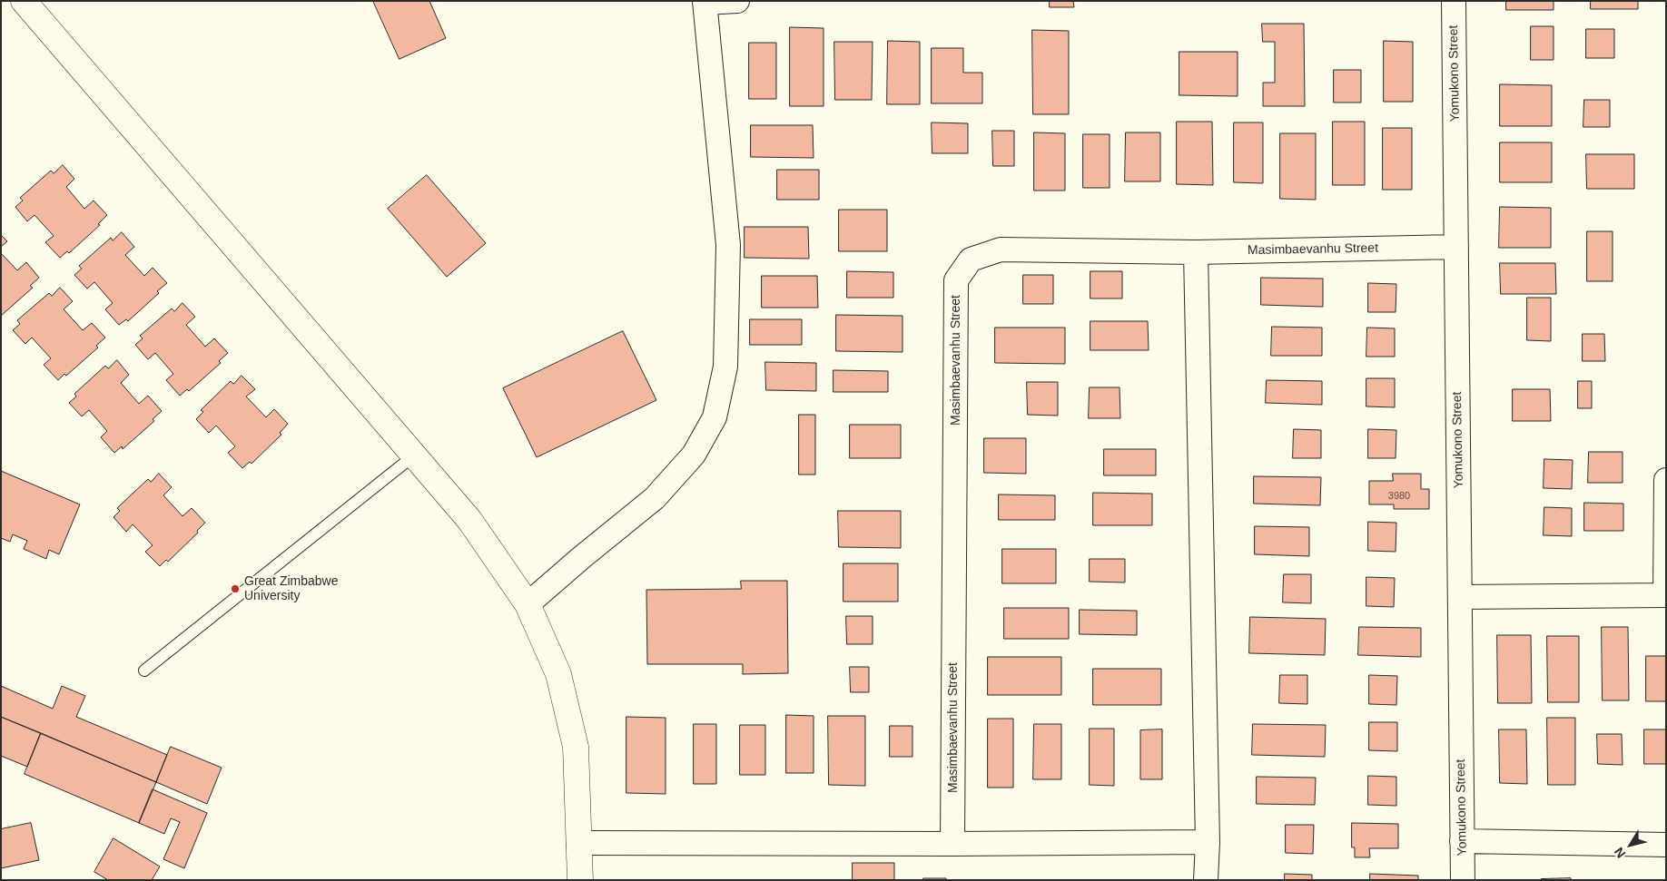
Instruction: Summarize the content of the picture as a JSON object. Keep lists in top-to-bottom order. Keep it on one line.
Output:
{"streets":{"street":["Yomukono Street","Masimbaevanhu Street"]},"crossings":[["Yomukono Street","Masimbaevanhu Street"]],"places":["Great Zimbabwe University"],"house_numbers":["3980"],"north":"bottom left"}
